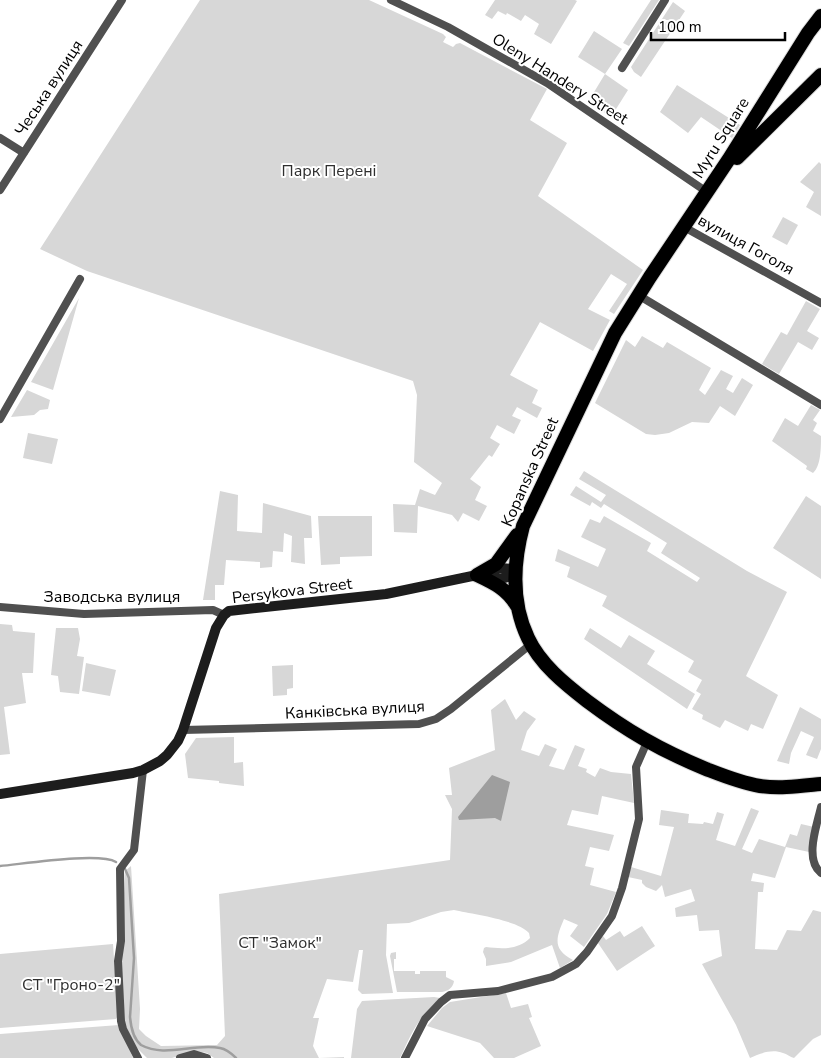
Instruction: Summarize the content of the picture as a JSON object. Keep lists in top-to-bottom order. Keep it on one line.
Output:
{"streets":{"highway":["Myru Square","Kopanska Street"],"main road":["Persykova Street"],"street":["Oleny Handery Street","Чеська вулиця","вулиця Гоголя","Заводська вулиця","Канківська вулиця"]},"crossings":[["Oleny Handery Street","Myru Square"],["Oleny Handery Street","Kopanska Street"],["Myru Square","Kopanska Street"],["вулиця Гоголя","Kopanska Street"],["Kopanska Street","Persykova Street"],["Kopanska Street","Канківська вулиця"],["Persykova Street","Заводська вулиця"],["Persykova Street","Канківська вулиця"]],"parks":["Парк Перені","СТ \"Замок\"","СТ \"Гроно-2\""],"scale_bar":"100 m"}
